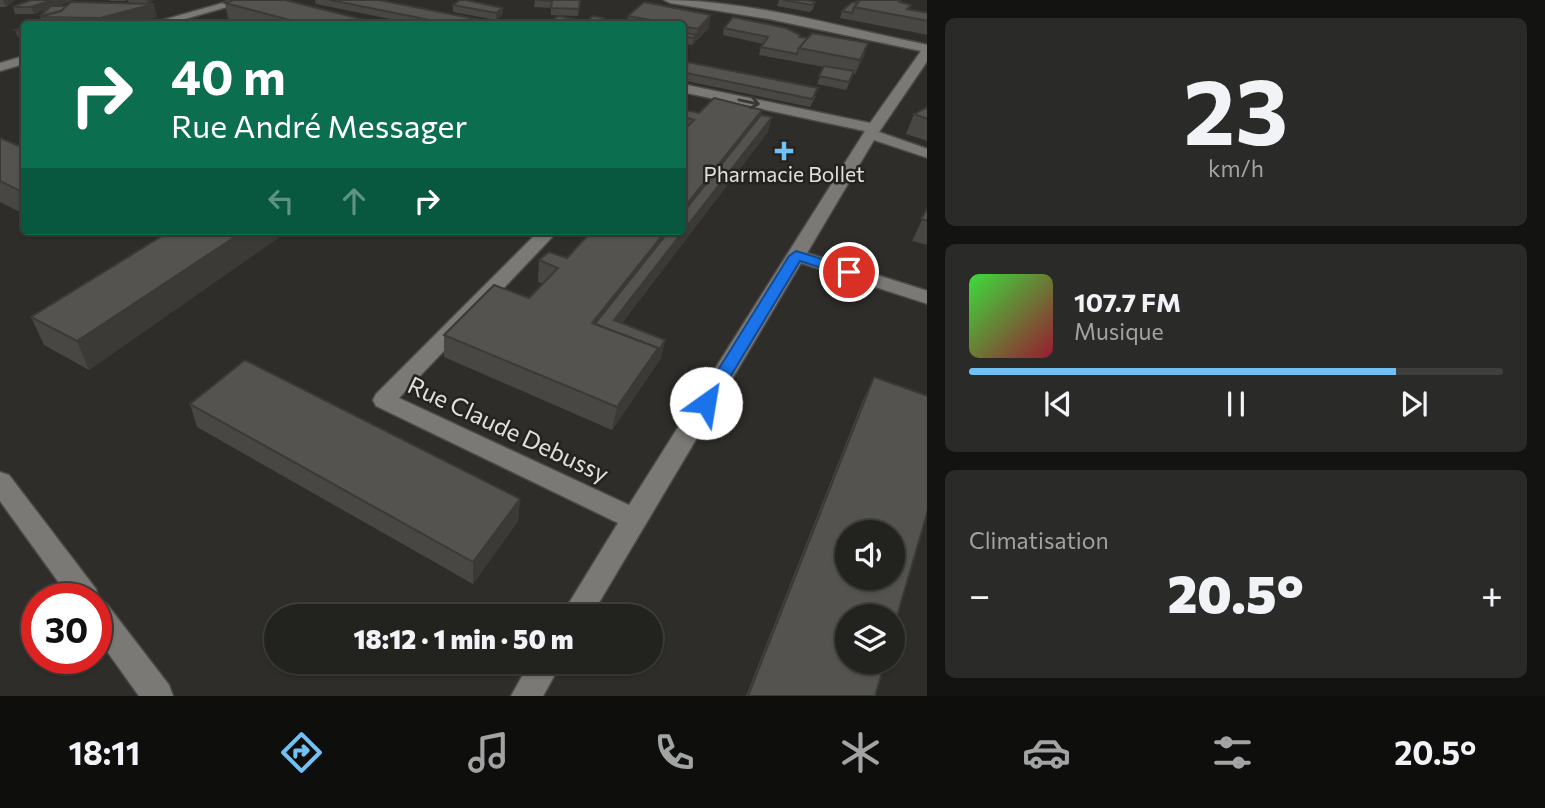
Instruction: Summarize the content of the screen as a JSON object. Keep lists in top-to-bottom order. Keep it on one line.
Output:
{"streets":{"street":["Rue Claude Debussy"]},"places":{"health":["Pharmacie Bollet"]},"page":{"tile":[["23","km/h"],"Climatisation"],"turn":["40 m","Rue André Messager"],"song":["107.7 FM","Musique"],"heat":["−","20.5°","+"],"limit":"30","trip":"18:12 · 1 min · 50 m","tabs":["18:11","20.5°"]}}
